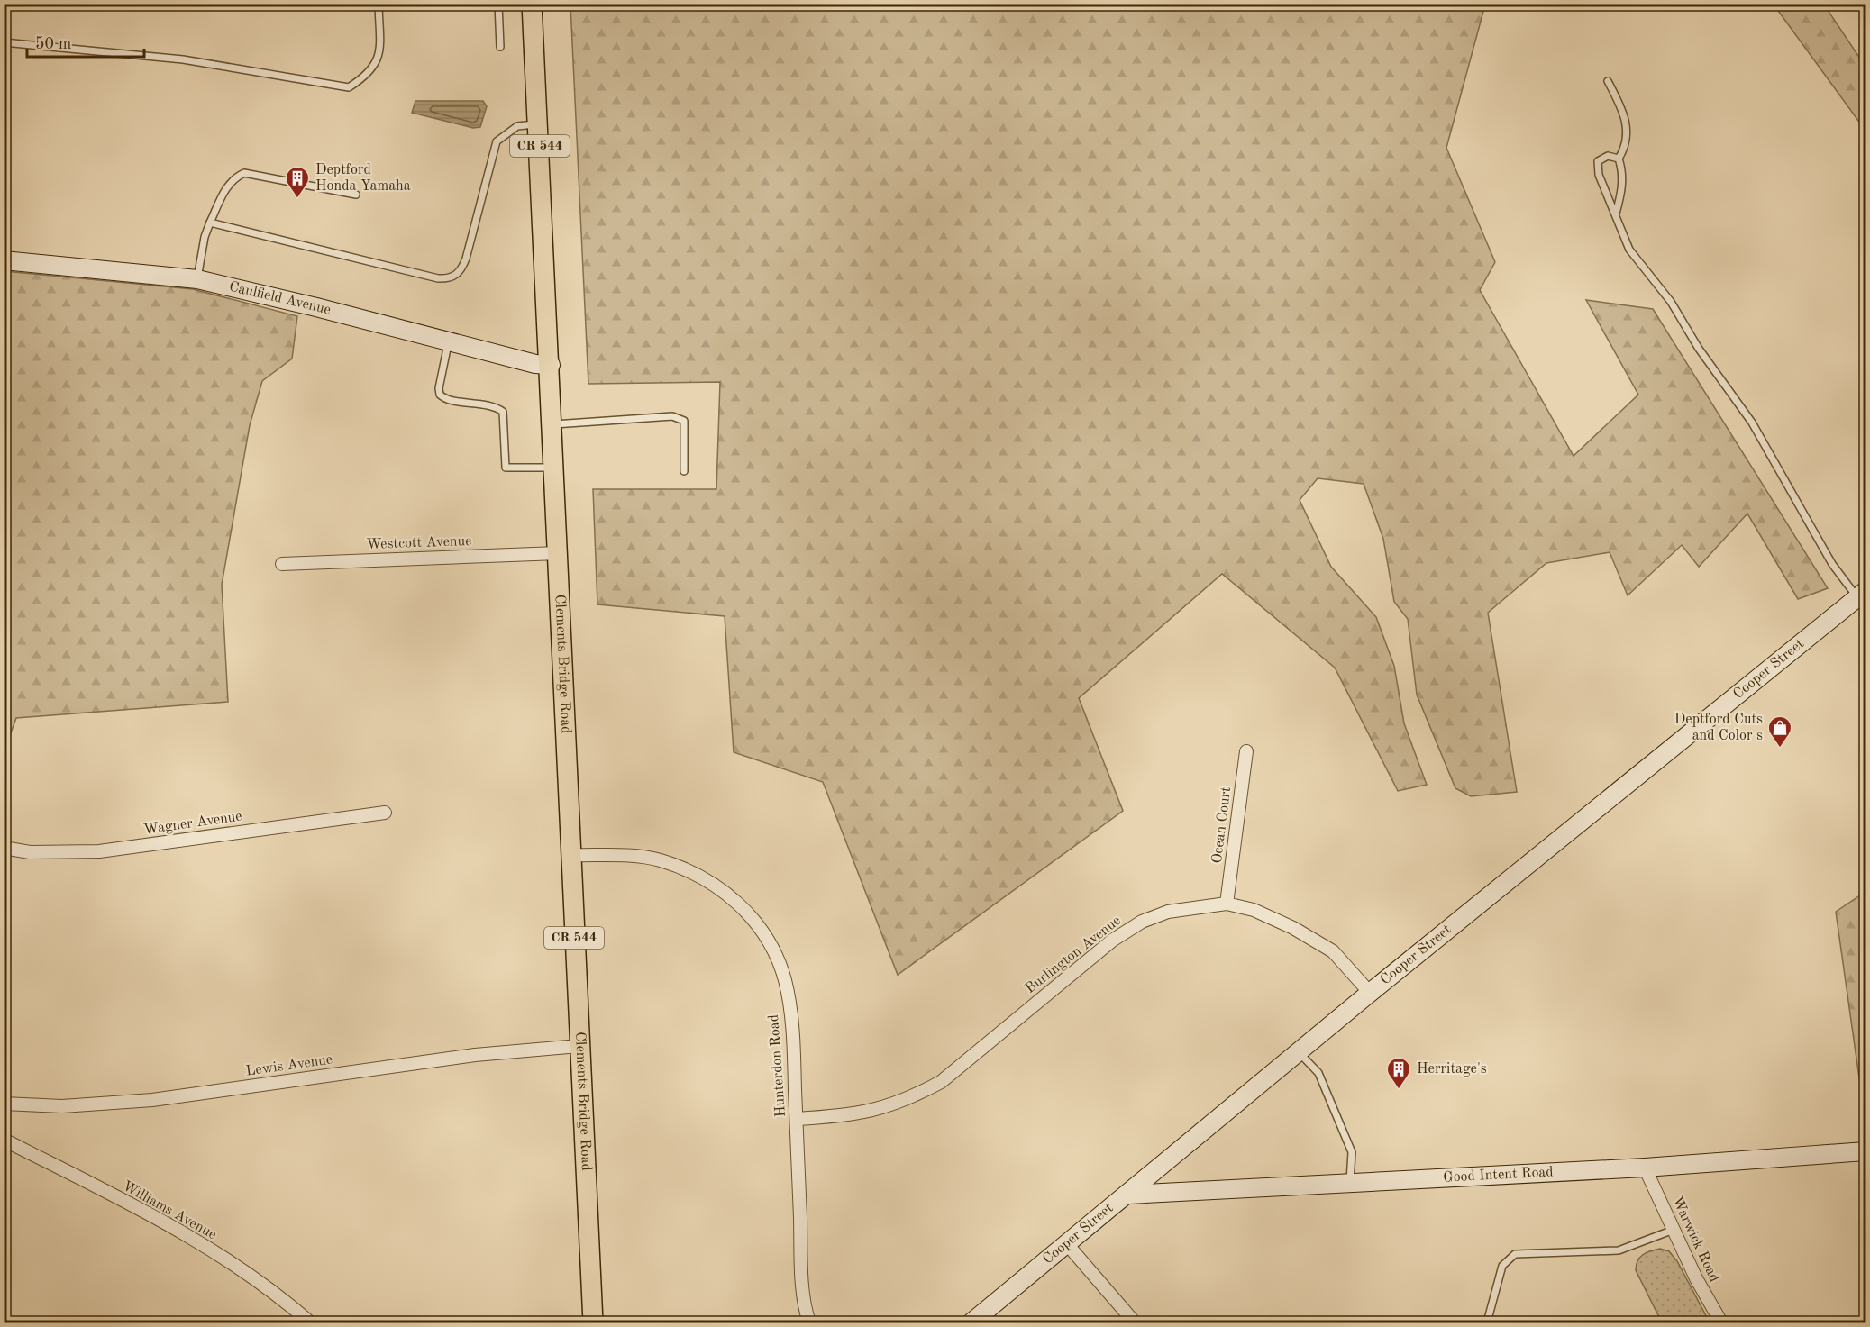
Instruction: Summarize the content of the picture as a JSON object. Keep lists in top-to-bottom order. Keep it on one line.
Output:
{"streets":{"main road":["CR 544","Caulfield Avenue","Clements Bridge Road","Cooper Street","Good Intent Road"],"street":["Westcott Avenue","Wagner Avenue","Ocean Court","Burlington Avenue","Lewis Avenue","Hunterdon Road","Williams Avenue","Warwick Road"]},"crossings":[["Caulfield Avenue","Clements Bridge Road"],["Westcott Avenue","Clements Bridge Road"],["Clements Bridge Road","Lewis Avenue"],["Clements Bridge Road","Hunterdon Road"],["Cooper Street","Burlington Avenue"],["Cooper Street","Good Intent Road"],["Ocean Court","Burlington Avenue"],["Burlington Avenue","Hunterdon Road"],["Good Intent Road","Warwick Road"]],"places":{"building":["Deptford Honda Yamaha","Herritage's"],"shop":["Deptford Cuts and Color s"]},"scale_bar":"50 m"}
